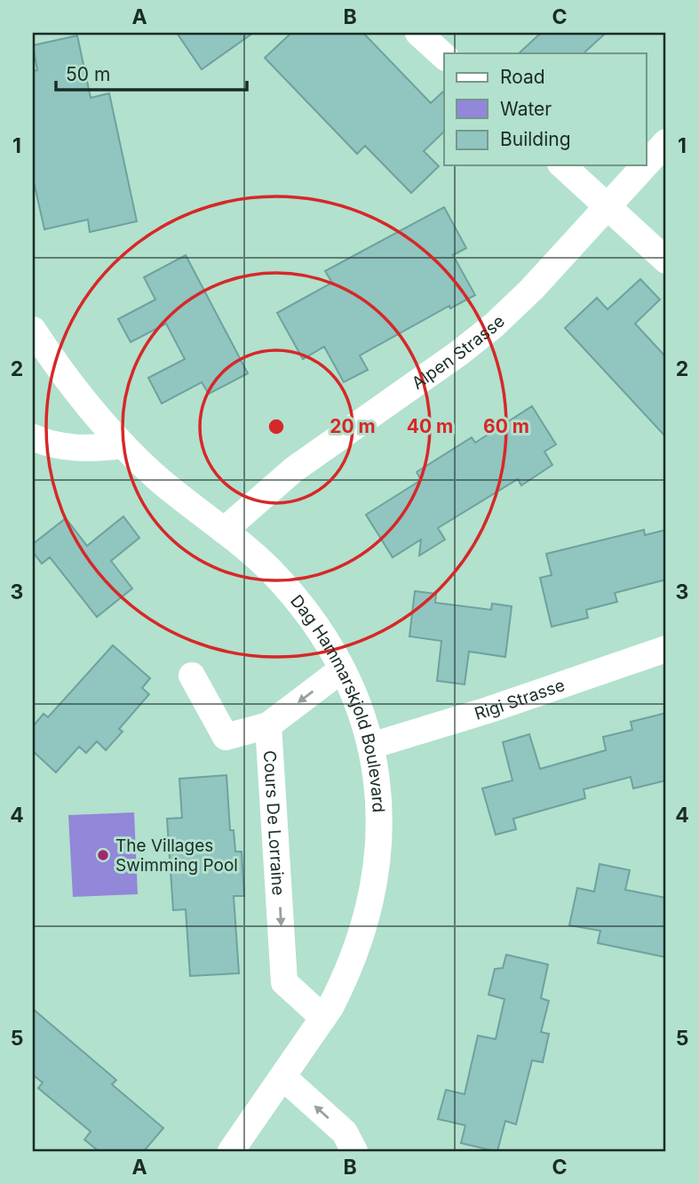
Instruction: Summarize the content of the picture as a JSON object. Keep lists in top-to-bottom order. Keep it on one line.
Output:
{"streets":{"street":["Alpen Strasse","Rigi Strasse","Dag Hammarskjold Boulevard","Cours De Lorraine"]},"crossings":[["Alpen Strasse","Dag Hammarskjold Boulevard"],["Rigi Strasse","Dag Hammarskjold Boulevard"],["Dag Hammarskjold Boulevard","Cours De Lorraine"]],"one_way":["Cours De Lorraine"],"places":["The Villages Swimming Pool"],"legend":["Road","Water","Building"],"scale_bar":"50 m","grid":{"columns":["A","B","C"],"rows":["1","2","3","4","5"]},"rings":["20 m","40 m","60 m"]}
